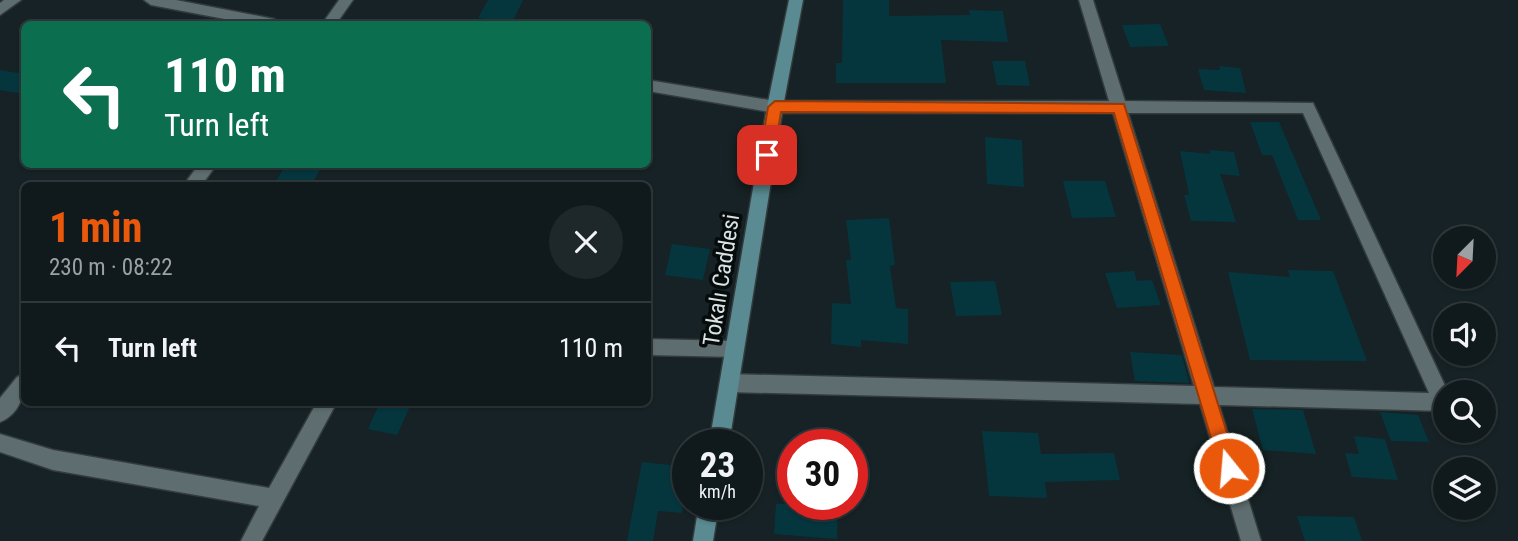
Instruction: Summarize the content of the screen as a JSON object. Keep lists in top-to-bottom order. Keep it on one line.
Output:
{"streets":{"street":["Tokalı Caddesi"]},"north":"bottom left","page":{"turn":["110 m","Turn left"],"heading":["1 min","230 m · 08:22"],"list":[{"name":"Turn left","value":"110 m"}],"speed":"23 km/h","limit":"30"}}
